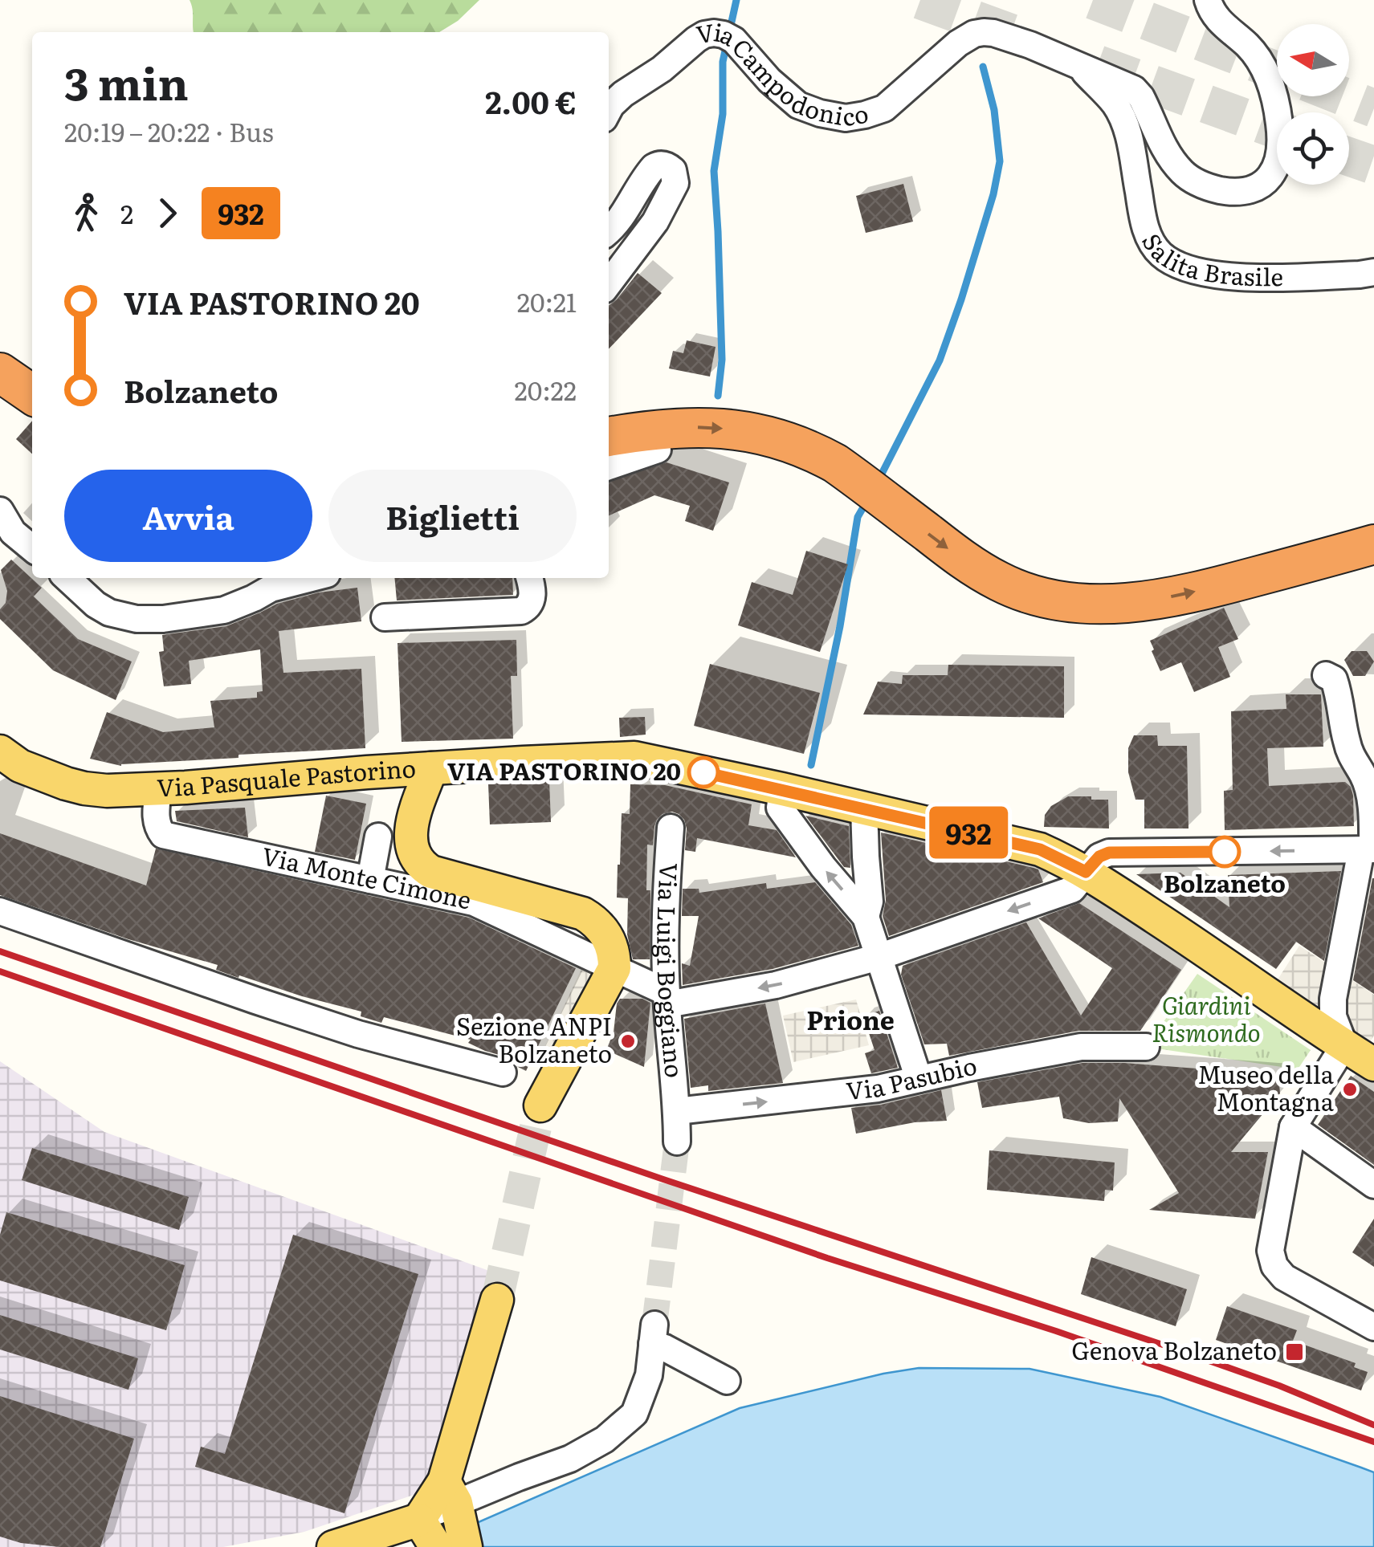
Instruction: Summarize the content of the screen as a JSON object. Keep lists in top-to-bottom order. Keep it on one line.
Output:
{"streets":{"main road":["Via Pasquale Pastorino"],"street":["Via Campodonico","Salita Brasile","Via Monte Cimone","Via Luigi Boggiano","Via Pasubio"]},"crossings":[["Via Campodonico","Salita Brasile"],["Via Pasquale Pastorino","Via Monte Cimone"],["Via Monte Cimone","Via Luigi Boggiano"],["Via Luigi Boggiano","Via Pasubio"]],"districts":["Prione"],"parks":["Giardini Rismondo"],"places":{"other":["VIA PASTORINO 20","Bolzaneto","Sezione ANPI Bolzaneto","Museo della Montagna"],"transit":["Genova Bolzaneto"]},"lines":["bus line 932"],"north":"left","page":{"on_map":"932","heading":["3 min","20:19 – 20:22 · Bus","2.00 €"],"legs":["2","932"],"list":[{"name":"VIA PASTORINO 20","value":"20:21"},{"name":"Bolzaneto","value":"20:22"}],"buttons":["Avvia","Biglietti"]}}
